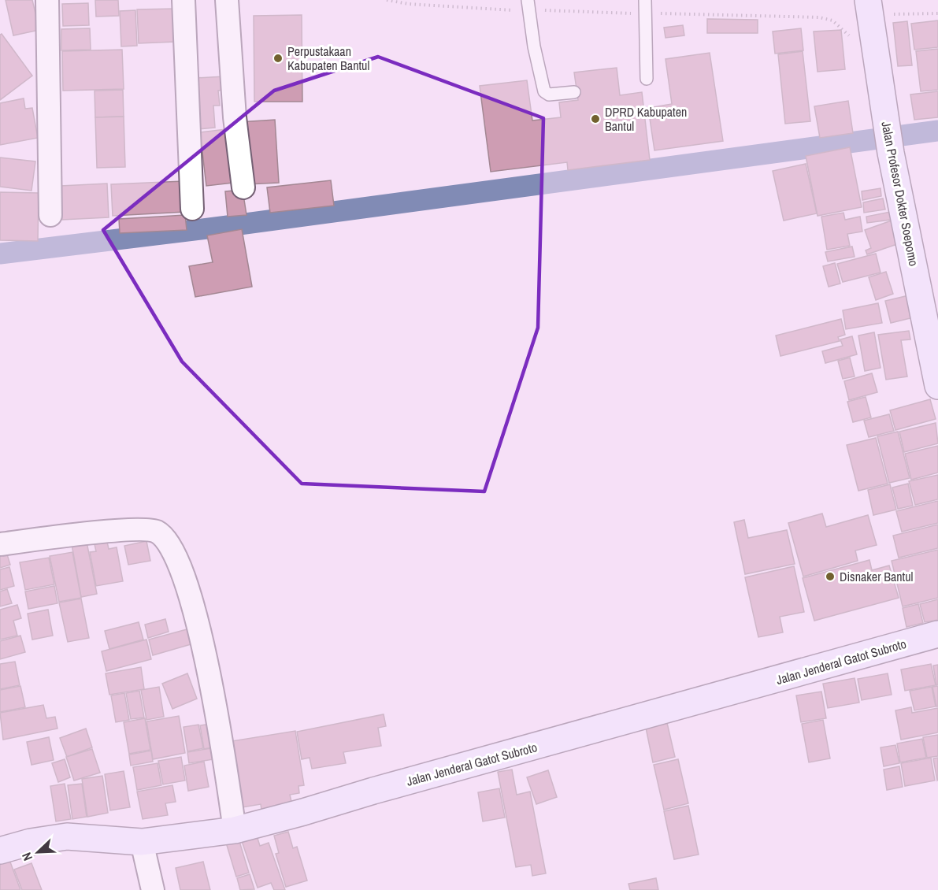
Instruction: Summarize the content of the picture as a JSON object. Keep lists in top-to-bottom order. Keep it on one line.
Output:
{"streets":{"main road":["Jalan Profesor Dokter Soepomo","Jalan Jenderal Gatot Subroto"]},"places":["Perpustakaan Kabupaten Bantul","DPRD Kabupaten Bantul","Disnaker Bantul"],"north":"bottom left"}
